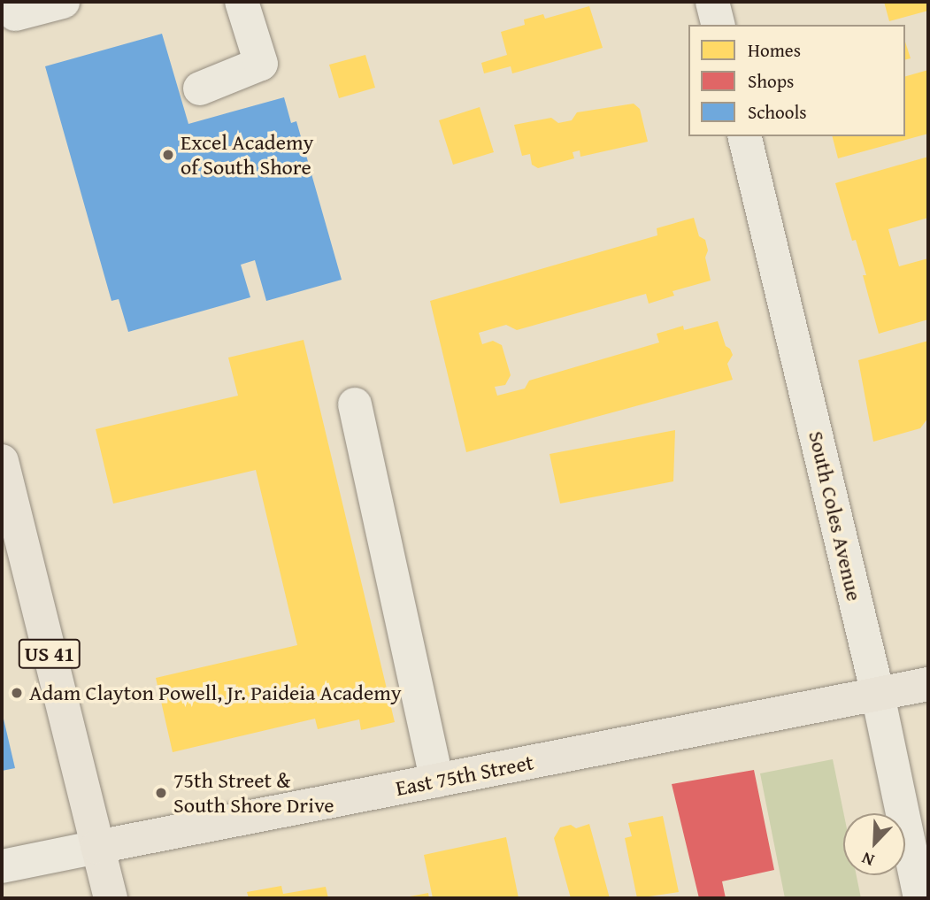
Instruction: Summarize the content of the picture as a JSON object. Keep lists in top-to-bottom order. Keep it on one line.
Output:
{"streets":{"main road":["US 41","East 75th Street"],"street":["South Coles Avenue"]},"crossings":[["South Coles Avenue","East 75th Street"],["US 41","East 75th Street"]],"places":["Excel Academy of South Shore","Adam Clayton Powell, Jr. Paideia Academy","75th Street & South Shore Drive"],"legend":["Homes","Shops","Schools"],"north":"bottom left"}
